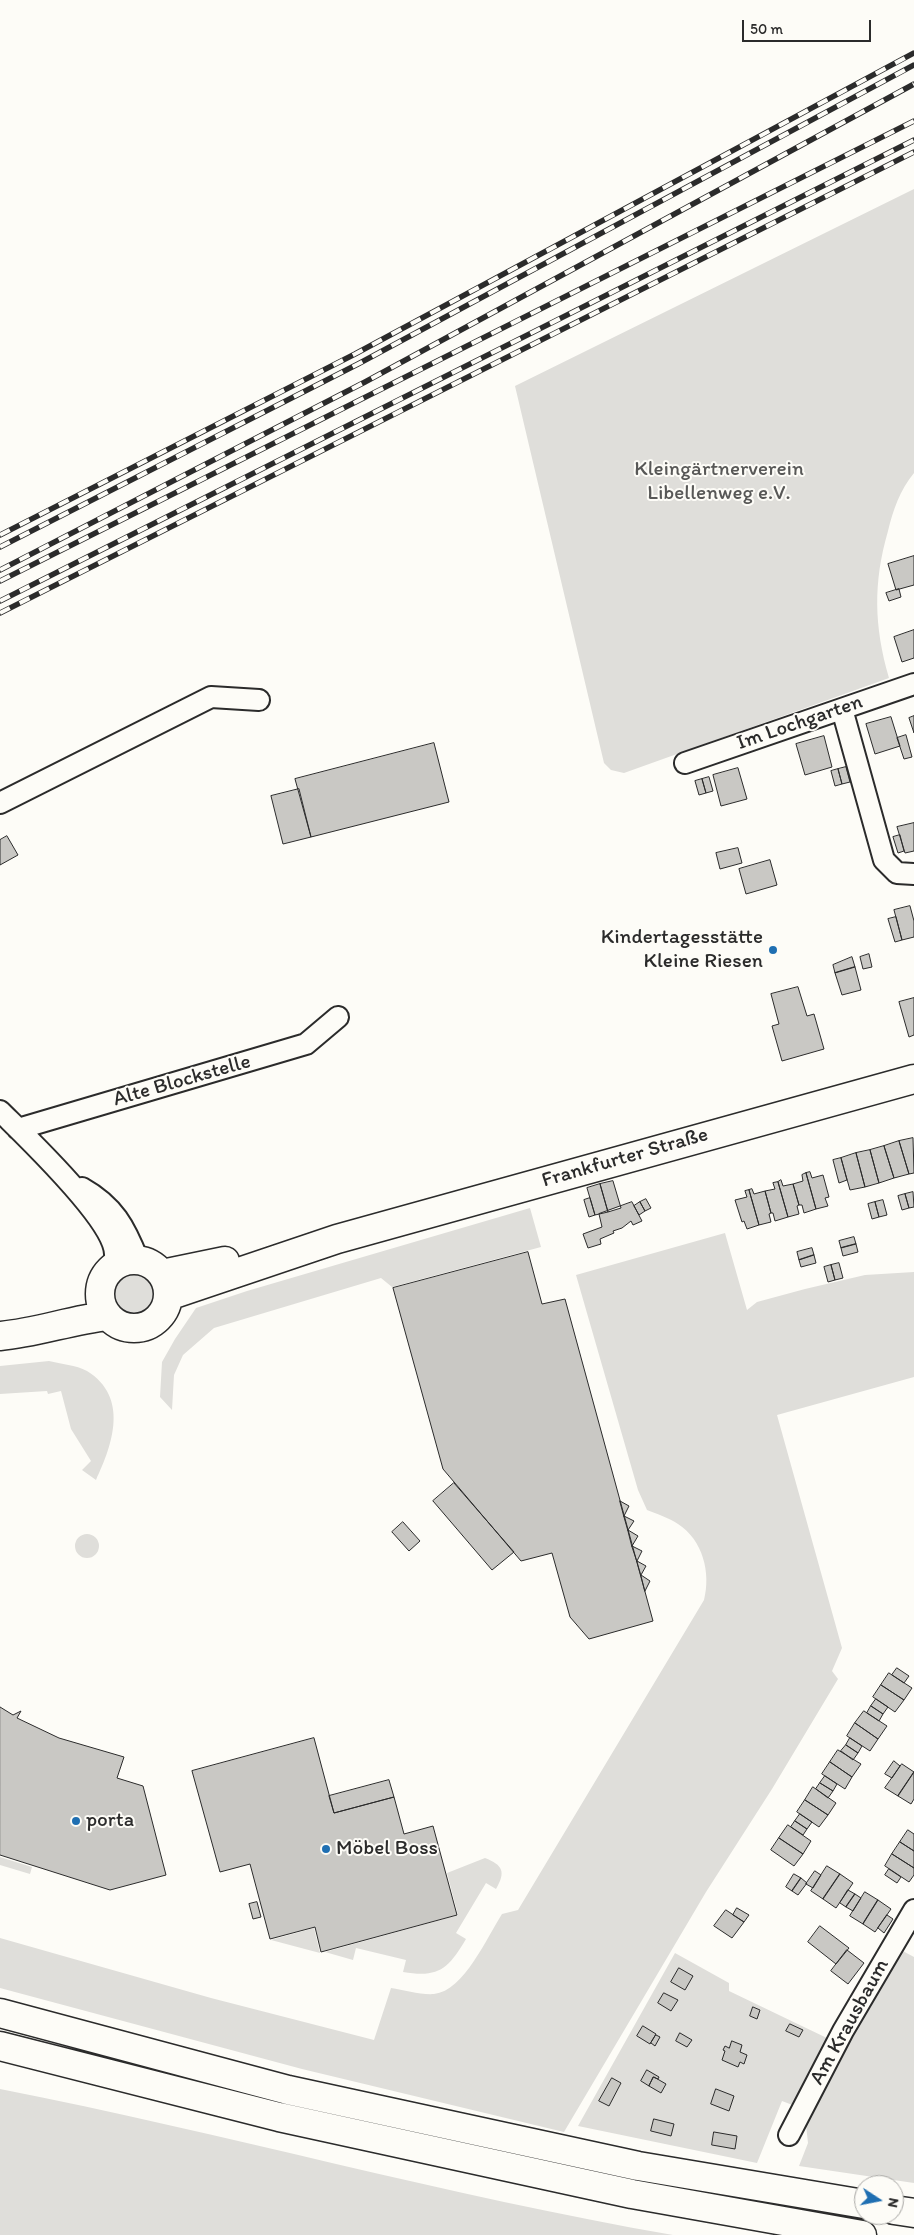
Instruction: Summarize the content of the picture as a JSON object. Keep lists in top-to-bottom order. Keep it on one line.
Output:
{"streets":{"main road":["Frankfurter Straße"],"street":["Im Lochgarten","Alte Blockstelle","Am Krausbaum"]},"parks":["Kleingärtnerverein Libellenweg e.V."],"places":["Kindertagesstätte Kleine Riesen","porta","Möbel Boss"],"scale_bar":"50 m","north":"right"}
